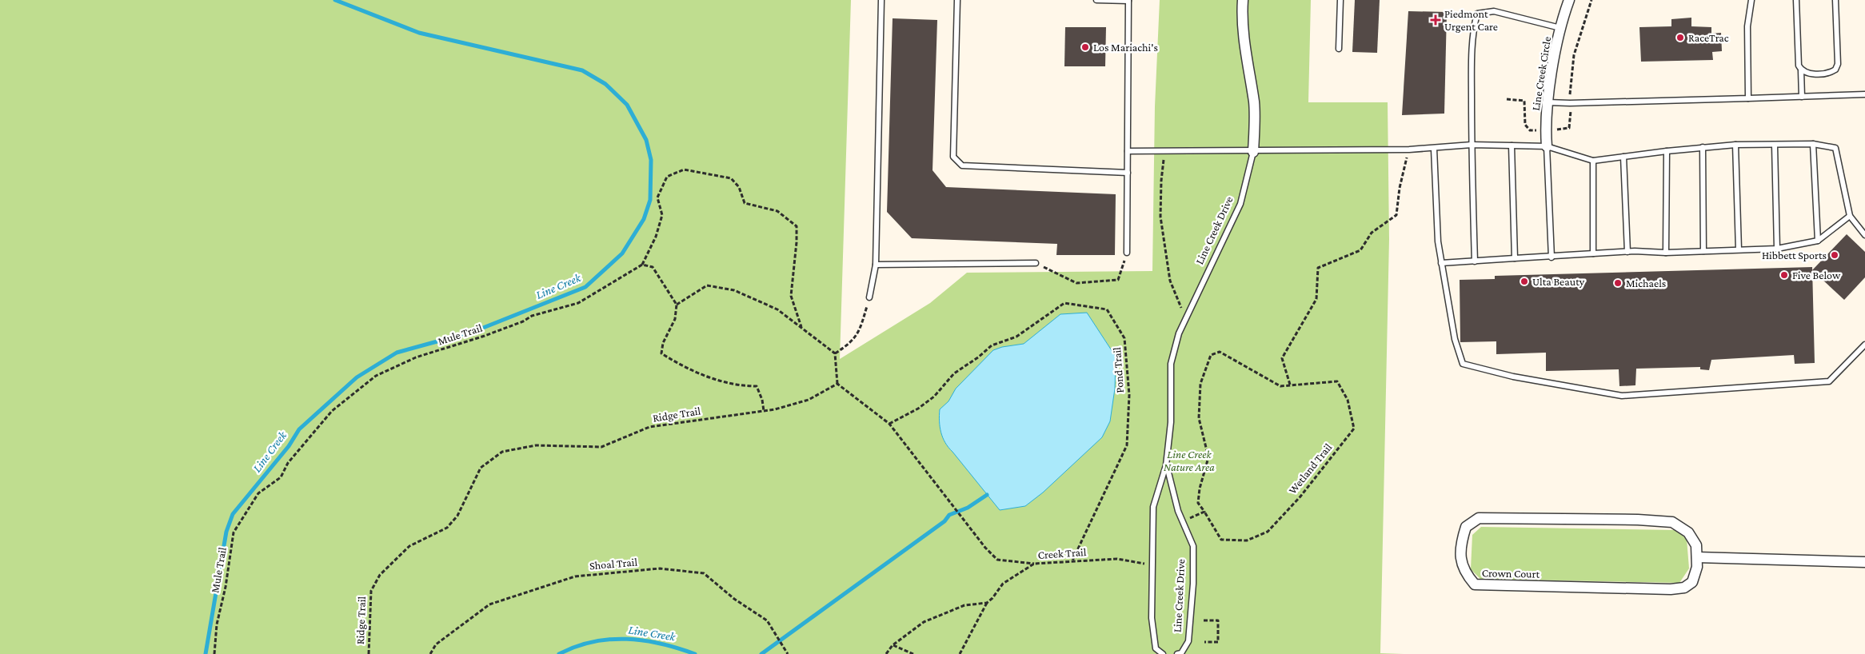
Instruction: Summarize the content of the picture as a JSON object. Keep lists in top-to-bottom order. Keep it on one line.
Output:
{"streets":{"street":["Line Creek Circle","Line Creek Drive","Crown Court"],"path":["Mule Trail","Pond Trail","Ridge Trail","Wetland Trail","Creek Trail","Shoal Trail"]},"crossings":[["Line Creek Drive","Creek Trail"],["Pond Trail","Creek Trail"]],"water":["Line Creek"],"parks":["Line Creek Nature Area"],"places":{"health":["Piedmont Urgent Care"],"other":["RaceTrac","Los Mariachi's","Hibbett Sports","Five Below","Ulta Beauty","Michaels"]}}
